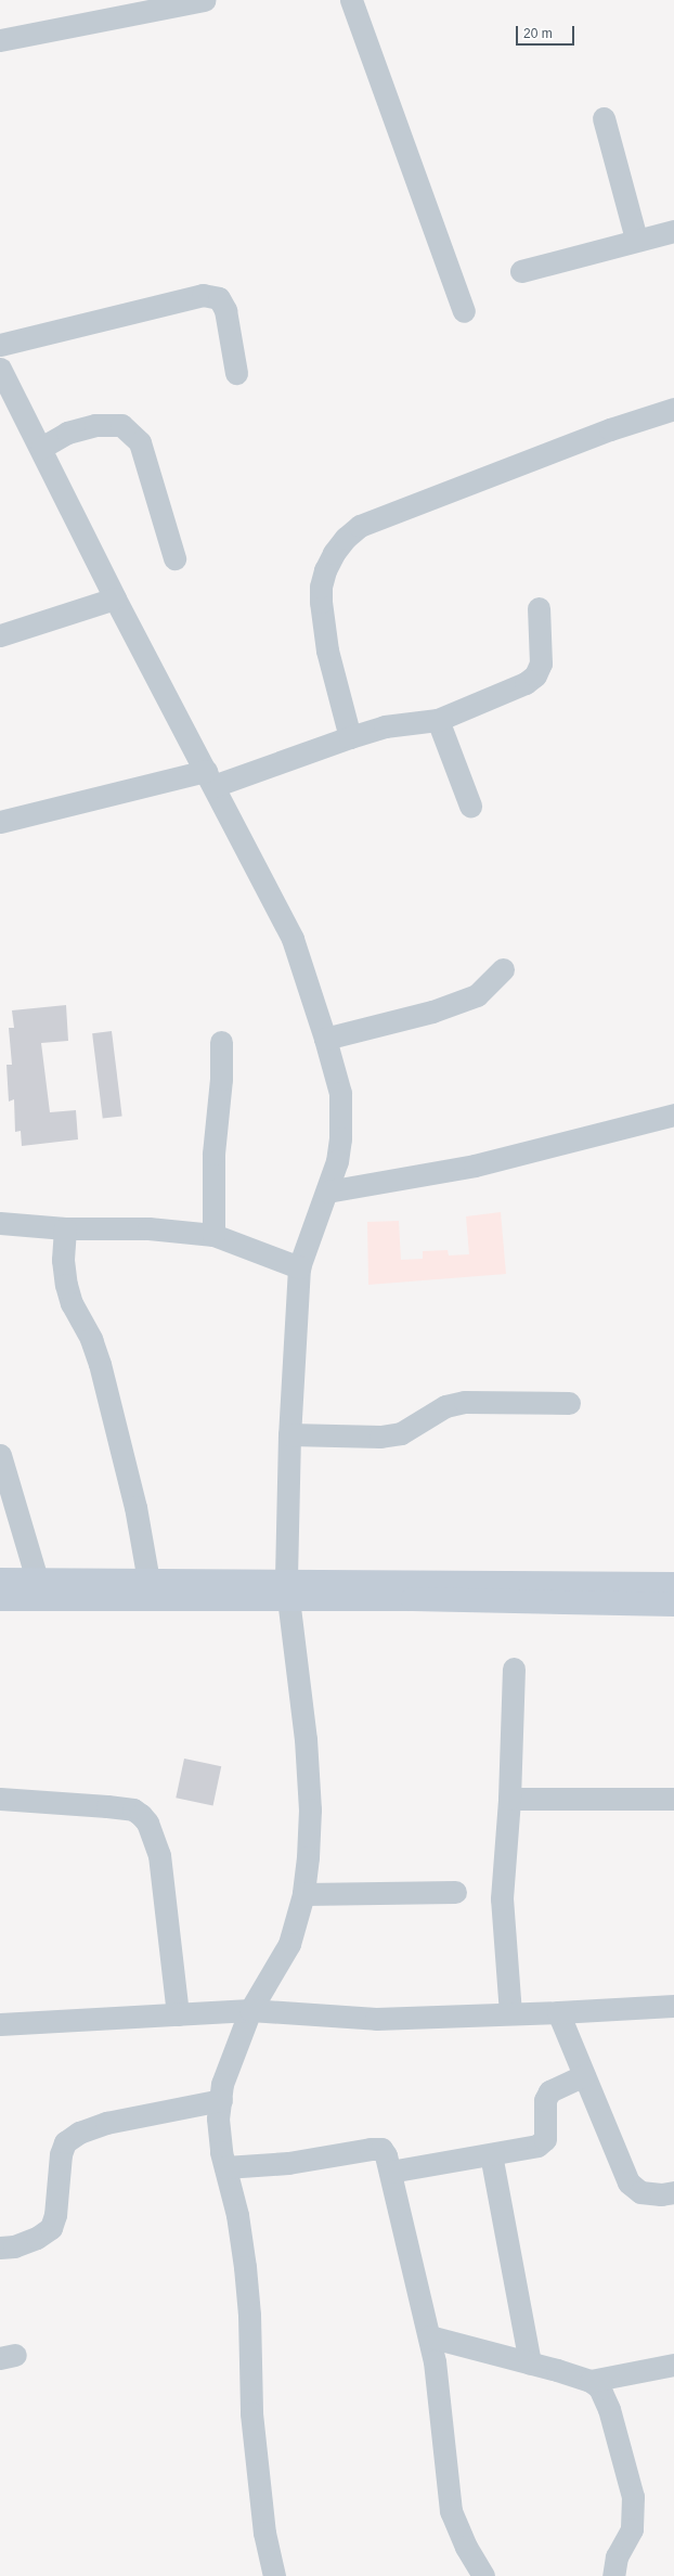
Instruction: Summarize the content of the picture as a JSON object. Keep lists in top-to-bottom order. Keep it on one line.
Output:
{"scale_bar":"20 m"}
